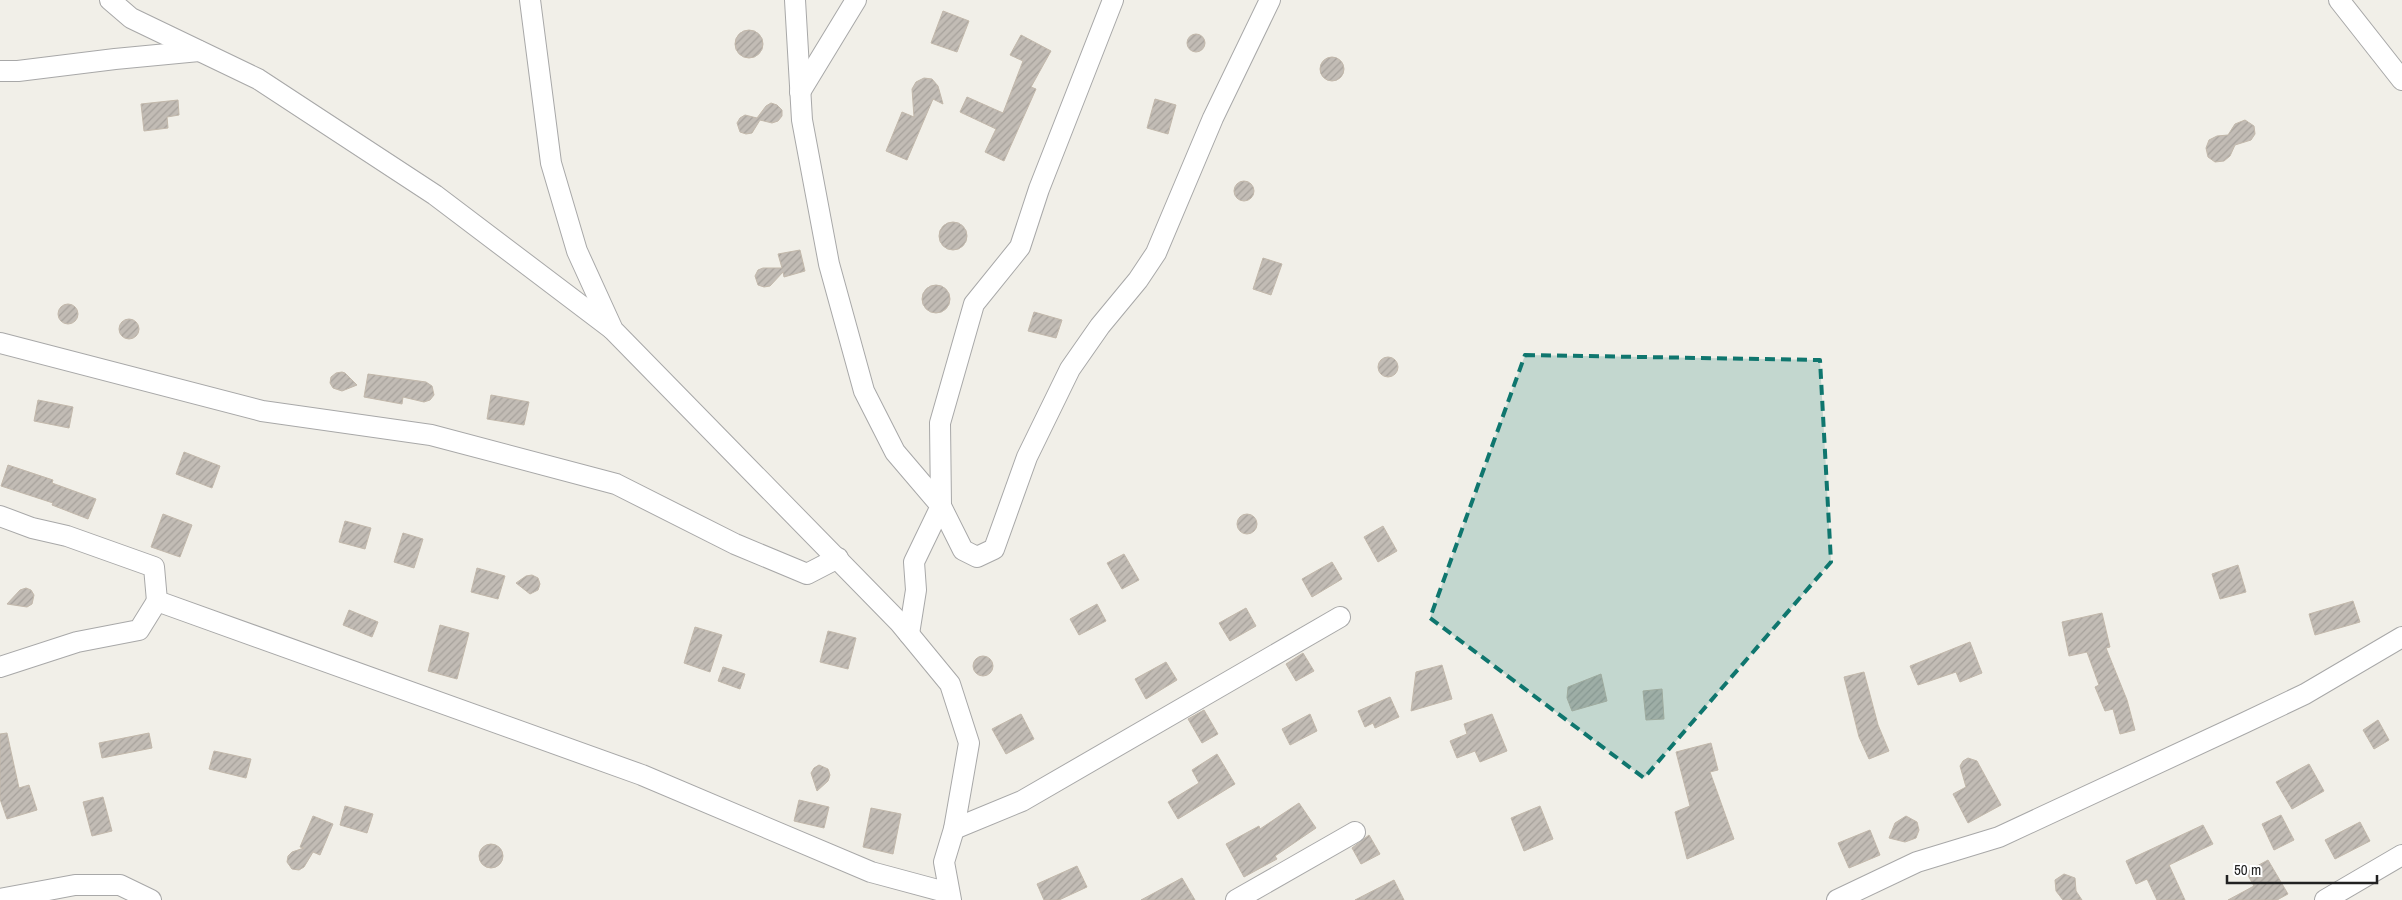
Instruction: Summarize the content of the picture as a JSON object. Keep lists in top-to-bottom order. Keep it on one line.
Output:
{"scale_bar":"50 m"}
